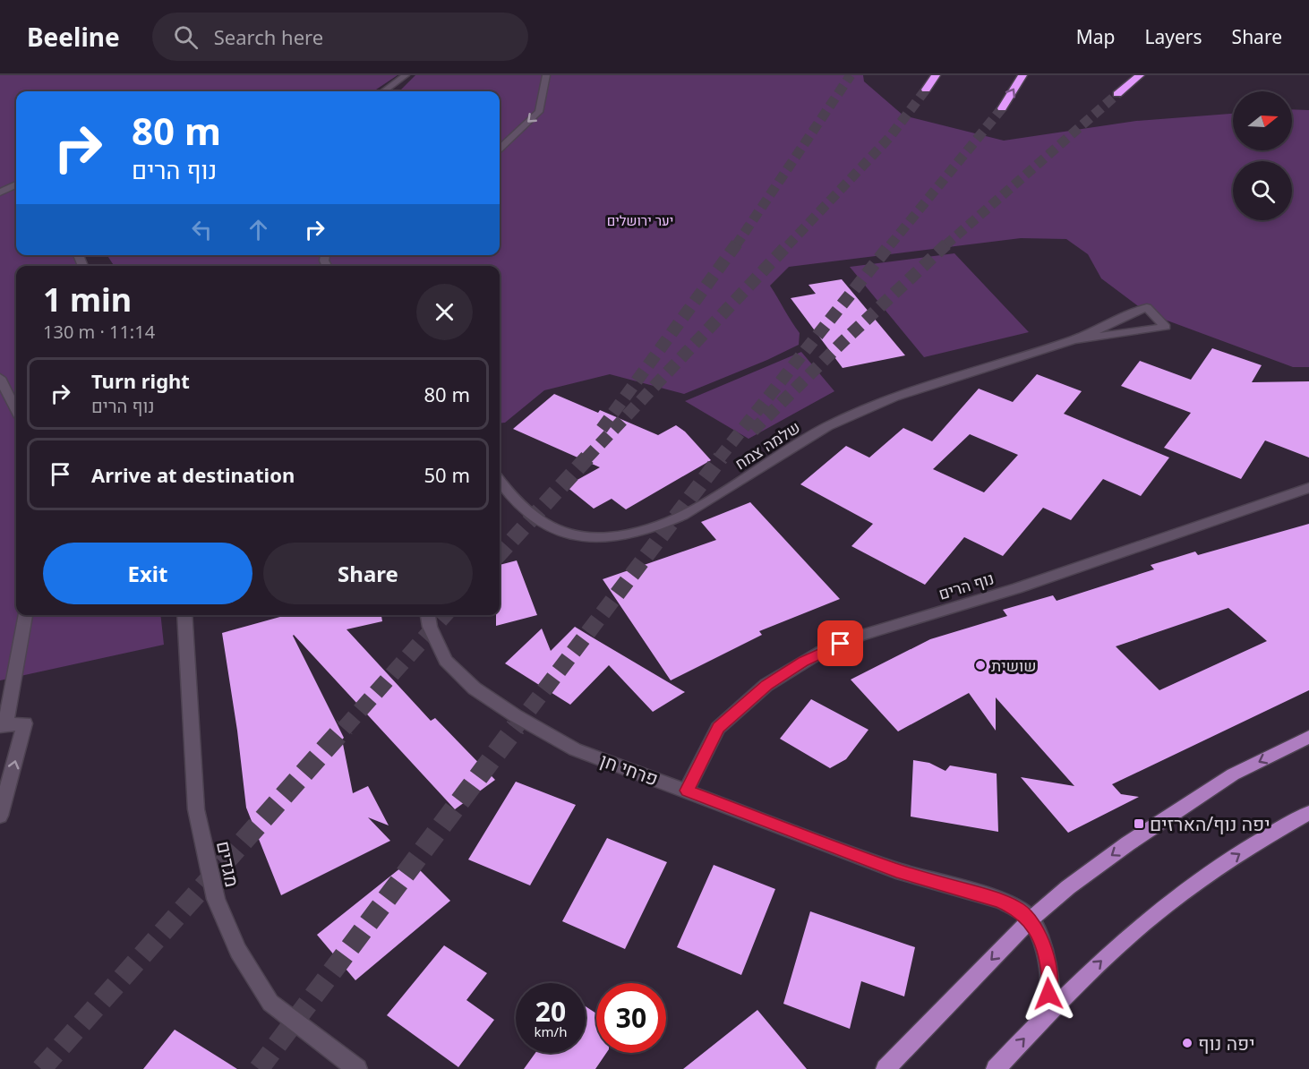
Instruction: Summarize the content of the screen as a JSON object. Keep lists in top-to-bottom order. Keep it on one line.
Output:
{"streets":{"street":["שלמה צמח","נוף הרים","פרחי חן","מגדים"]},"crossings":[["נוף הרים","פרחי חן"]],"parks":["יער ירושלים"],"places":{"other":["שושית","יפה נוף"],"transit":["יפה נוף/הארזים"]},"north":"right","page":{"header":"Beeline","search":"Search here","nav":["Map","Layers","Share"],"turn":["80 m","נוף הרים"],"heading":["1 min","130 m · 11:14"],"list":[{"name":"Turn right","note":"נוף הרים","value":"80 m"},{"name":"Arrive at destination","value":"50 m"}],"buttons":["Exit","Share"],"speed":"20 km/h","limit":"30"}}
